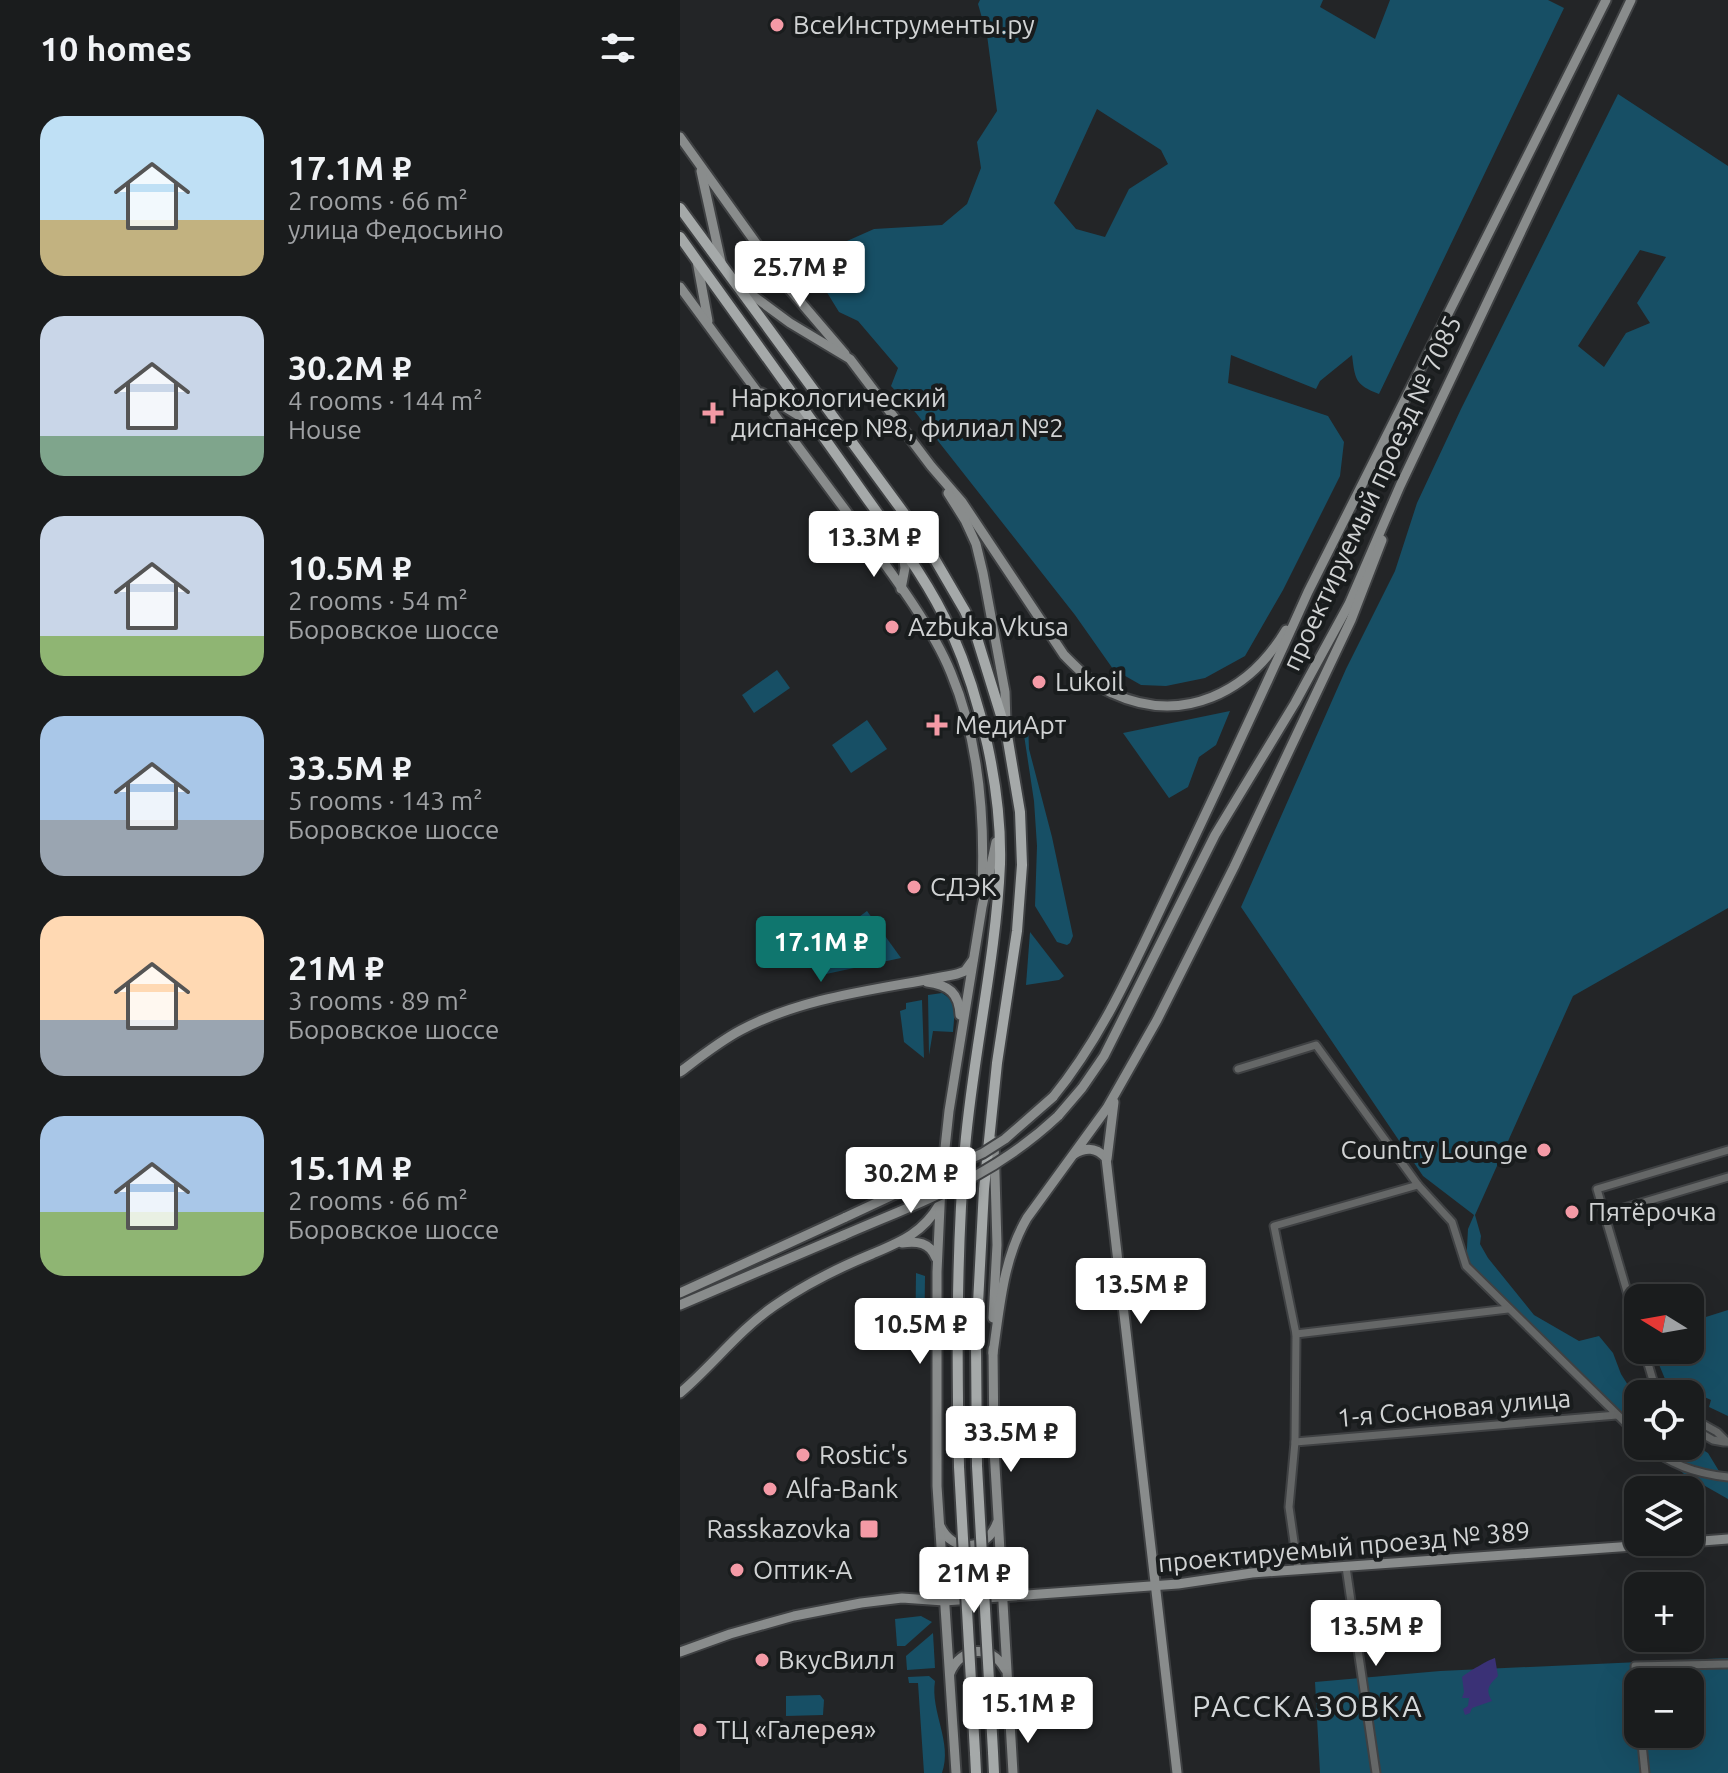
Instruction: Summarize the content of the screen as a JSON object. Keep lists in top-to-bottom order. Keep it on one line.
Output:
{"streets":{"main road":["проектируемый проезд № 7085","проектируемый проезд № 389"],"street":["1-я Сосновая улица"]},"districts":["РАССКАЗОВКА"],"places":{"other":["ВсеИнструменты.ру","Azbuka Vkusa","Lukoil","СДЭК","Country Lounge","Пятёрочка","Rostic's","Alfa-Bank","Оптик-А","ВкусВилл","ТЦ «Галерея»"],"health":["Наркологический диспансер №8, филиал №2","МедиАрт"],"transit":["Rasskazovka"]},"north":"left","page":{"heading":"10 homes","list":[{"name":"17.1M ₽","note":"2 rooms · 66 m² · улица Федосьино"},{"name":"30.2M ₽","note":"4 rooms · 144 m² · House"},{"name":"10.5M ₽","note":"2 rooms · 54 m² · Боровское шоссе"},{"name":"33.5M ₽","note":"5 rooms · 143 m² · Боровское шоссе"},{"name":"21M ₽","note":"3 rooms · 89 m² · Боровское шоссе"},{"name":"15.1M ₽","note":"2 rooms · 66 m² · Боровское шоссе"}],"price":["25.7M ₽","13.3M ₽","17.1M ₽","30.2M ₽","13.5M ₽","10.5M ₽","33.5M ₽","21M ₽","13.5M ₽","15.1M ₽"],"map_buttons":["+","−"]}}
